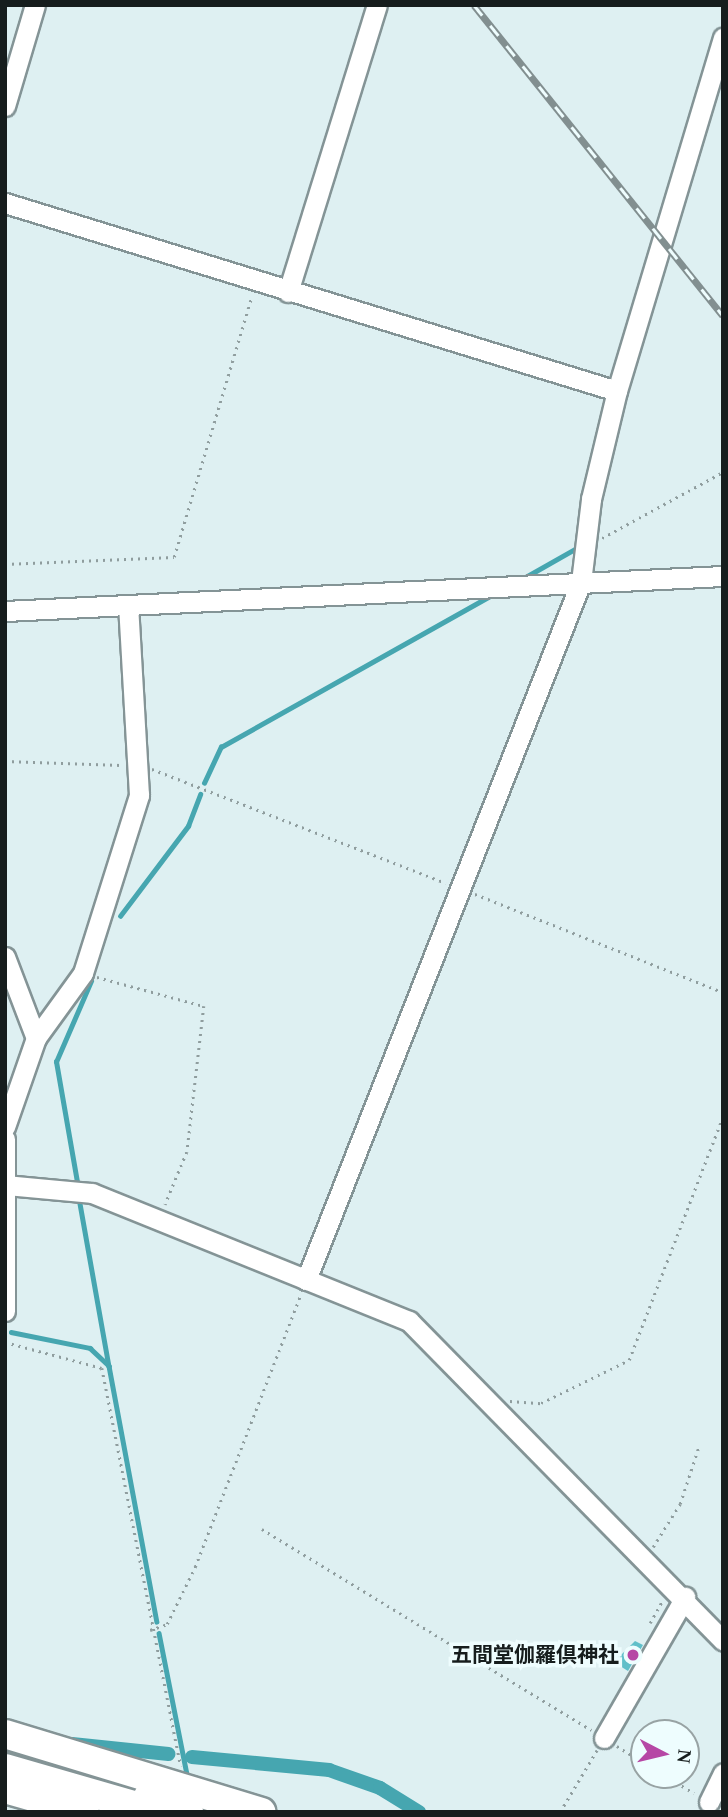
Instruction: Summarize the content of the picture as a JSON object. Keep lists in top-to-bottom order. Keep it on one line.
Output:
{"places":["五間堂伽羅倶神社"],"north":"right"}
